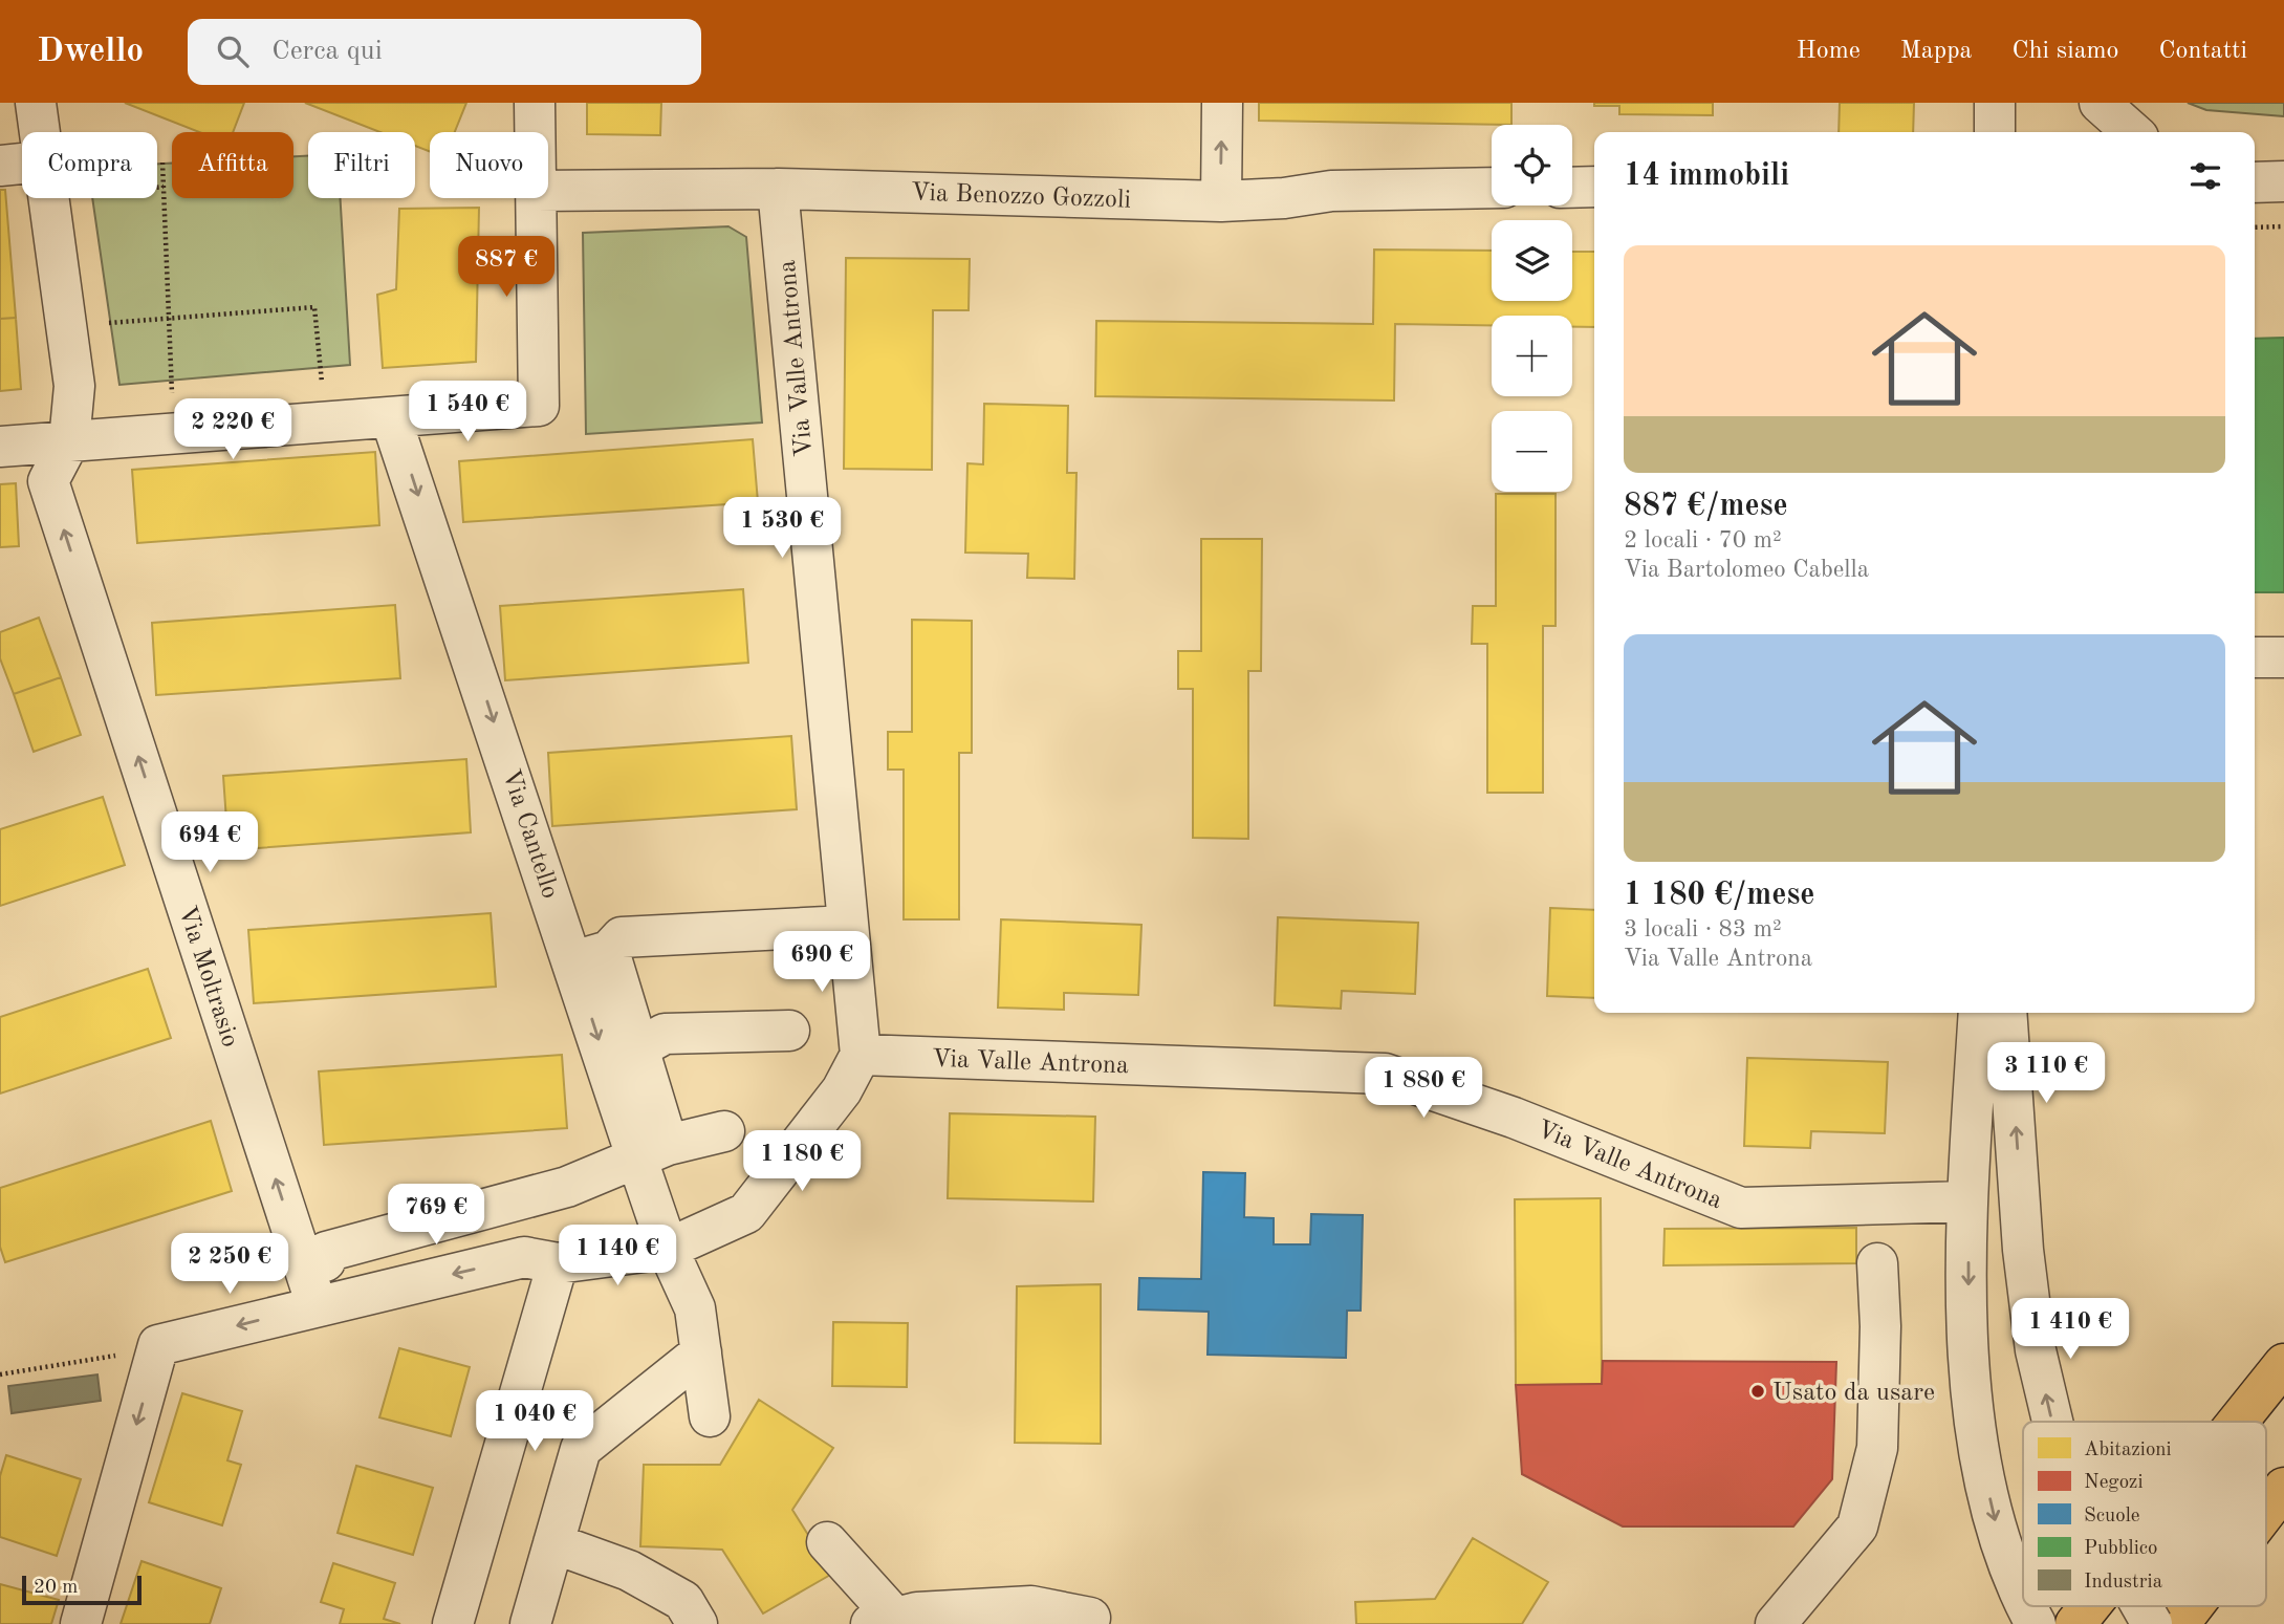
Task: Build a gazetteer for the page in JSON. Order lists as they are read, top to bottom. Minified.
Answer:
{"streets":{"street":["Via Benozzo Gozzoli","Via Valle Antrona","Via Cantello","Via Moltrasio"]},"crossings":[["Via Benozzo Gozzoli","Via Valle Antrona"]],"one_way":["Via Cantello","Via Moltrasio"],"places":["Usato da usare"],"legend":["Abitazioni","Negozi","Scuole","Pubblico","Industria"],"scale_bar":"20 m","page":{"header":"Dwello","search":"Cerca qui","nav":["Home","Mappa","Chi siamo","Contatti"],"map_buttons":["+","−"],"chip":["Compra","Affitta","Filtri","Nuovo"],"heading":"14 immobili","list":[{"name":"887 €/mese","note":"2 locali · 70 m² · Via Bartolomeo Cabella"},{"name":"1 180 €/mese","note":"3 locali · 83 m² · Via Valle Antrona"}],"price":["887 €","1 540 €","2 220 €","1 530 €","694 €","690 €","3 110 €","1 880 €","1 180 €","769 €","1 140 €","2 250 €","1 410 €","1 040 €"],"scale":"20 m"}}
